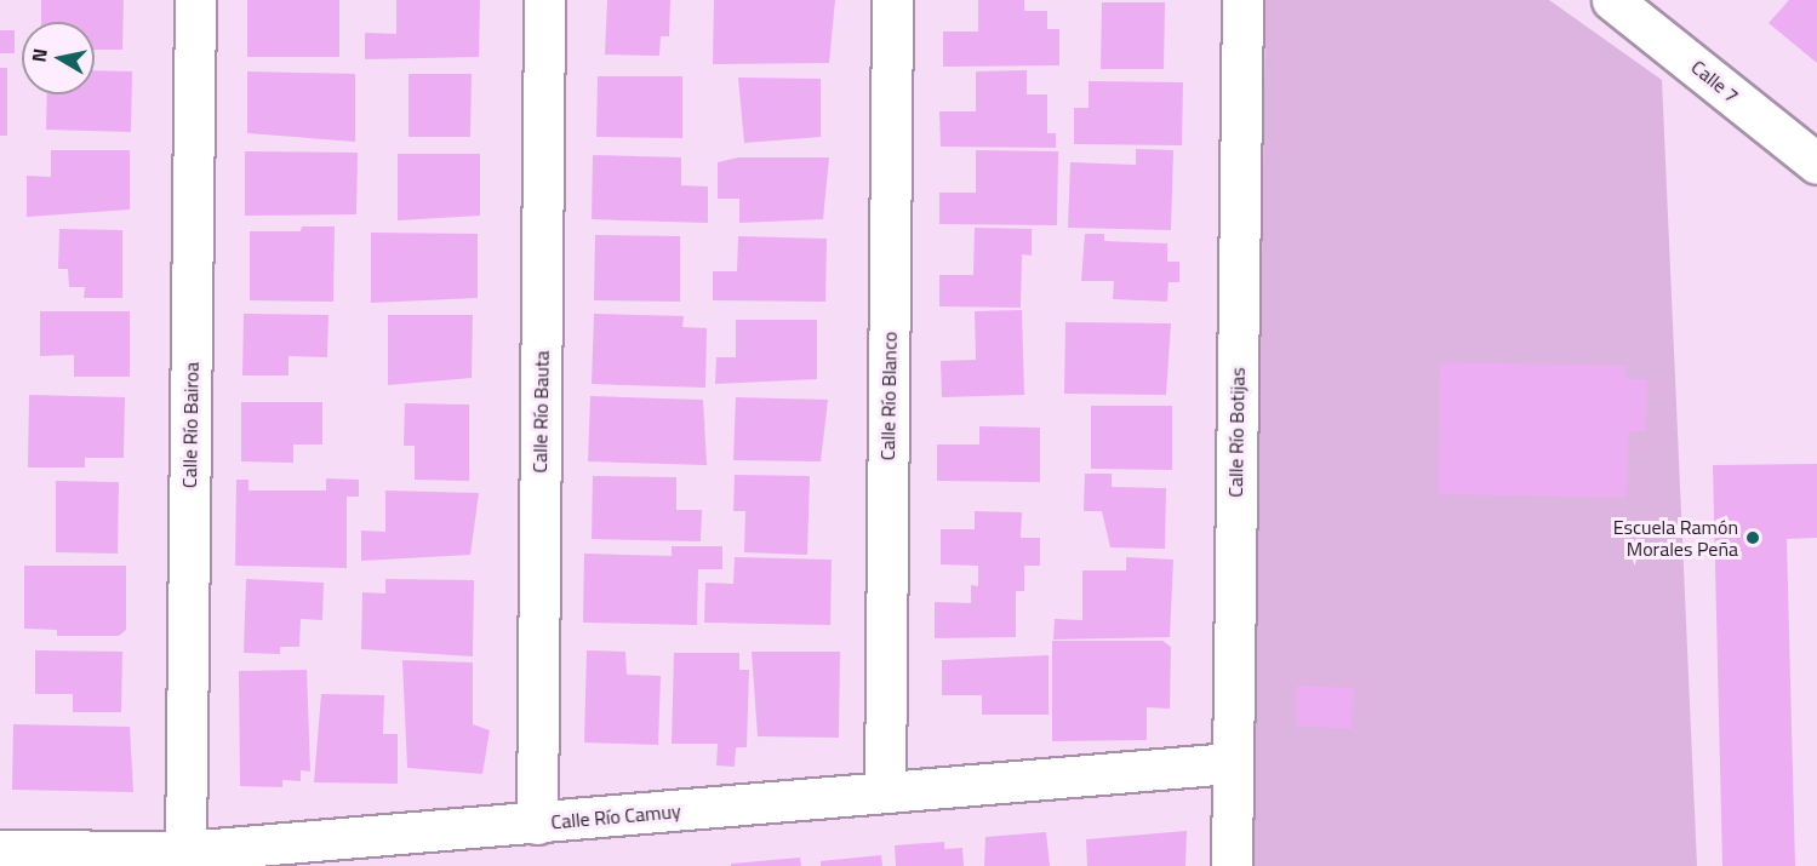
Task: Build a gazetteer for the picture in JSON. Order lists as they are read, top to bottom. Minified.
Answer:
{"streets":{"street":["Calle 7","Calle Río Blanco","Calle Río Bauta","Calle Río Bairoa","Calle Río Botijas","Calle Río Camuy"]},"crossings":[["Calle Río Blanco","Calle Río Camuy"],["Calle Río Bauta","Calle Río Camuy"],["Calle Río Bairoa","Calle Río Camuy"],["Calle Río Botijas","Calle Río Camuy"]],"places":["Escuela Ramón Morales Peña"],"north":"left"}
